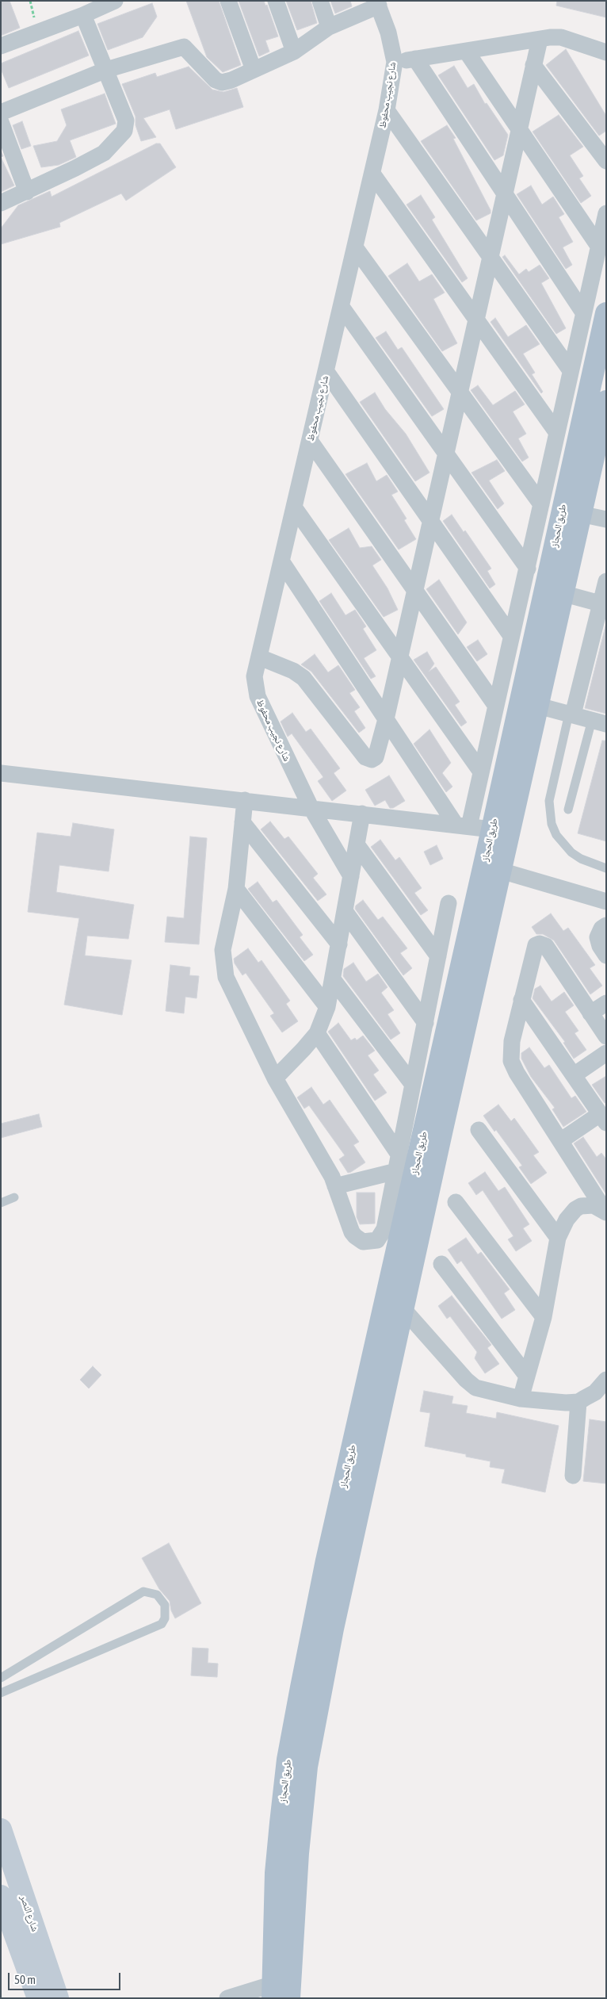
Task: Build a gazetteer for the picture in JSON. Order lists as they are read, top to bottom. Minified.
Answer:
{"streets":{"main road":["طريق الحجاز","شارع النصر"],"street":["شارع نجيب محفوظ"]},"scale_bar":"50 m"}
